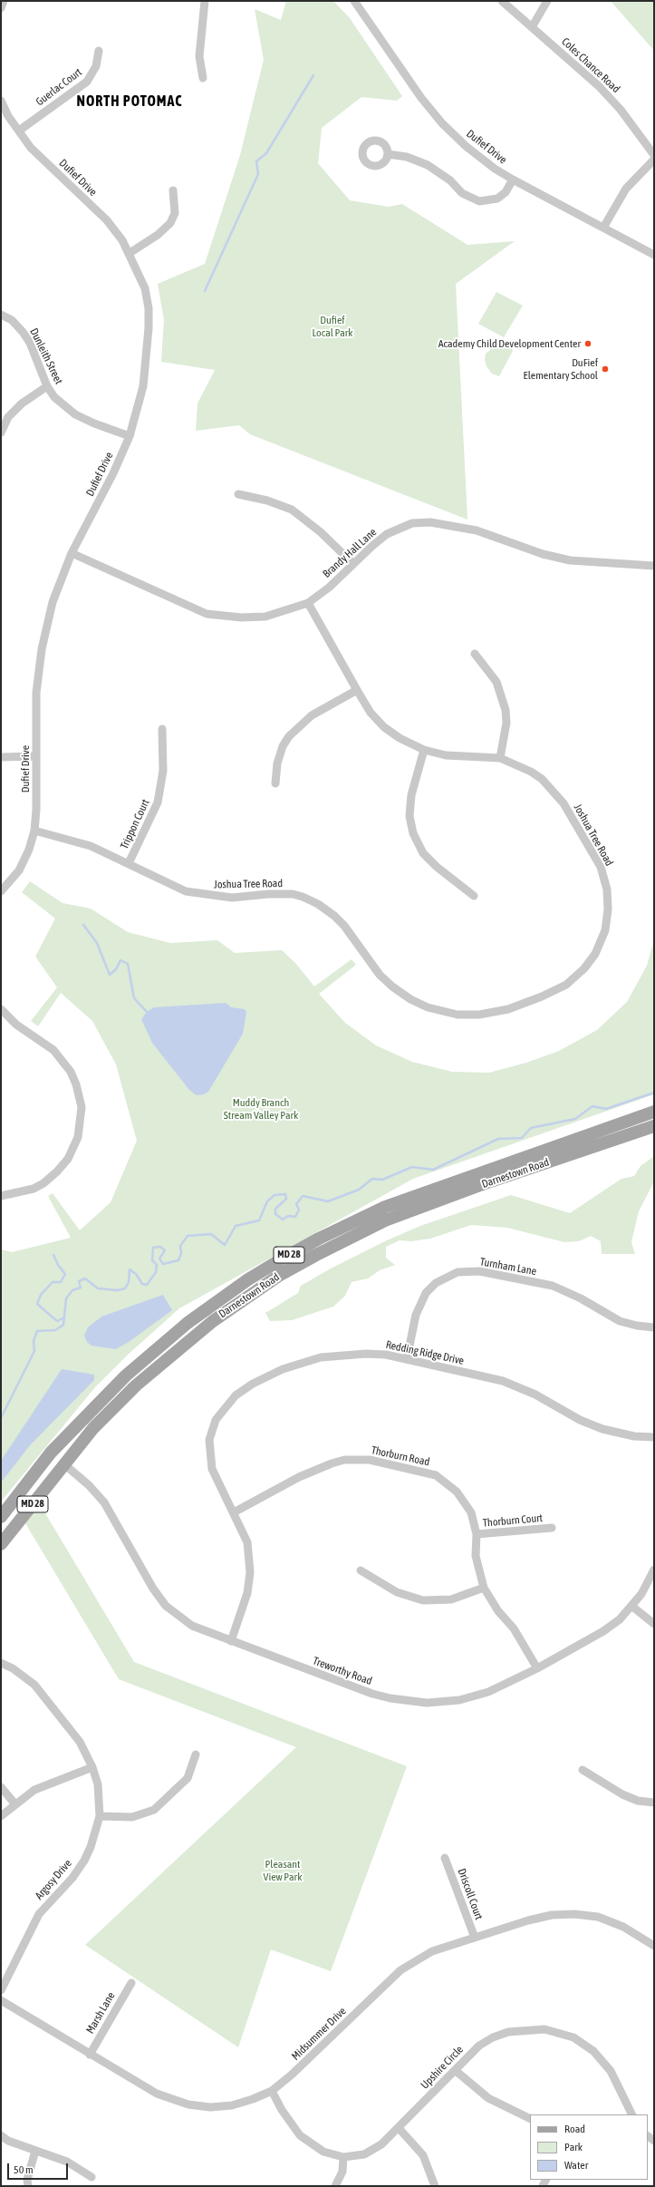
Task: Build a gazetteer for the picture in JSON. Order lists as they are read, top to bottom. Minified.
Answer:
{"streets":{"main road":["Darnestown Road","MD 28"],"street":["Coles Chance Road","Guerlac Court","Dufief Drive","Dunleith Street","Brandy Hall Lane","Trippon Court","Joshua Tree Road","Turnham Lane","Redding Ridge Drive","Thorburn Road","Thorburn Court","Treworthy Road","Argosy Drive","Driscoll Court","Marsh Lane","Midsummer Drive","Upshire Circle"]},"crossings":[["Guerlac Court","Dufief Drive"],["Dufief Drive","Dunleith Street"],["Dufief Drive","Brandy Hall Lane"],["Dufief Drive","Joshua Tree Road"],["Brandy Hall Lane","Joshua Tree Road"],["Trippon Court","Joshua Tree Road"],["Darnestown Road","Treworthy Road"],["Turnham Lane","Redding Ridge Drive"],["Redding Ridge Drive","Thorburn Road"],["Redding Ridge Drive","Treworthy Road"],["Thorburn Road","Thorburn Court"],["Thorburn Road","Treworthy Road"],["Driscoll Court","Midsummer Drive"],["Marsh Lane","Midsummer Drive"],["Midsummer Drive","Upshire Circle"]],"districts":["NORTH POTOMAC"],"parks":["Dufief Local Park","Muddy Branch Stream Valley Park","Pleasant View Park"],"places":["Academy Child Development Center","DuFief Elementary School"],"legend":["Road","Park","Water"],"scale_bar":"50 m"}
